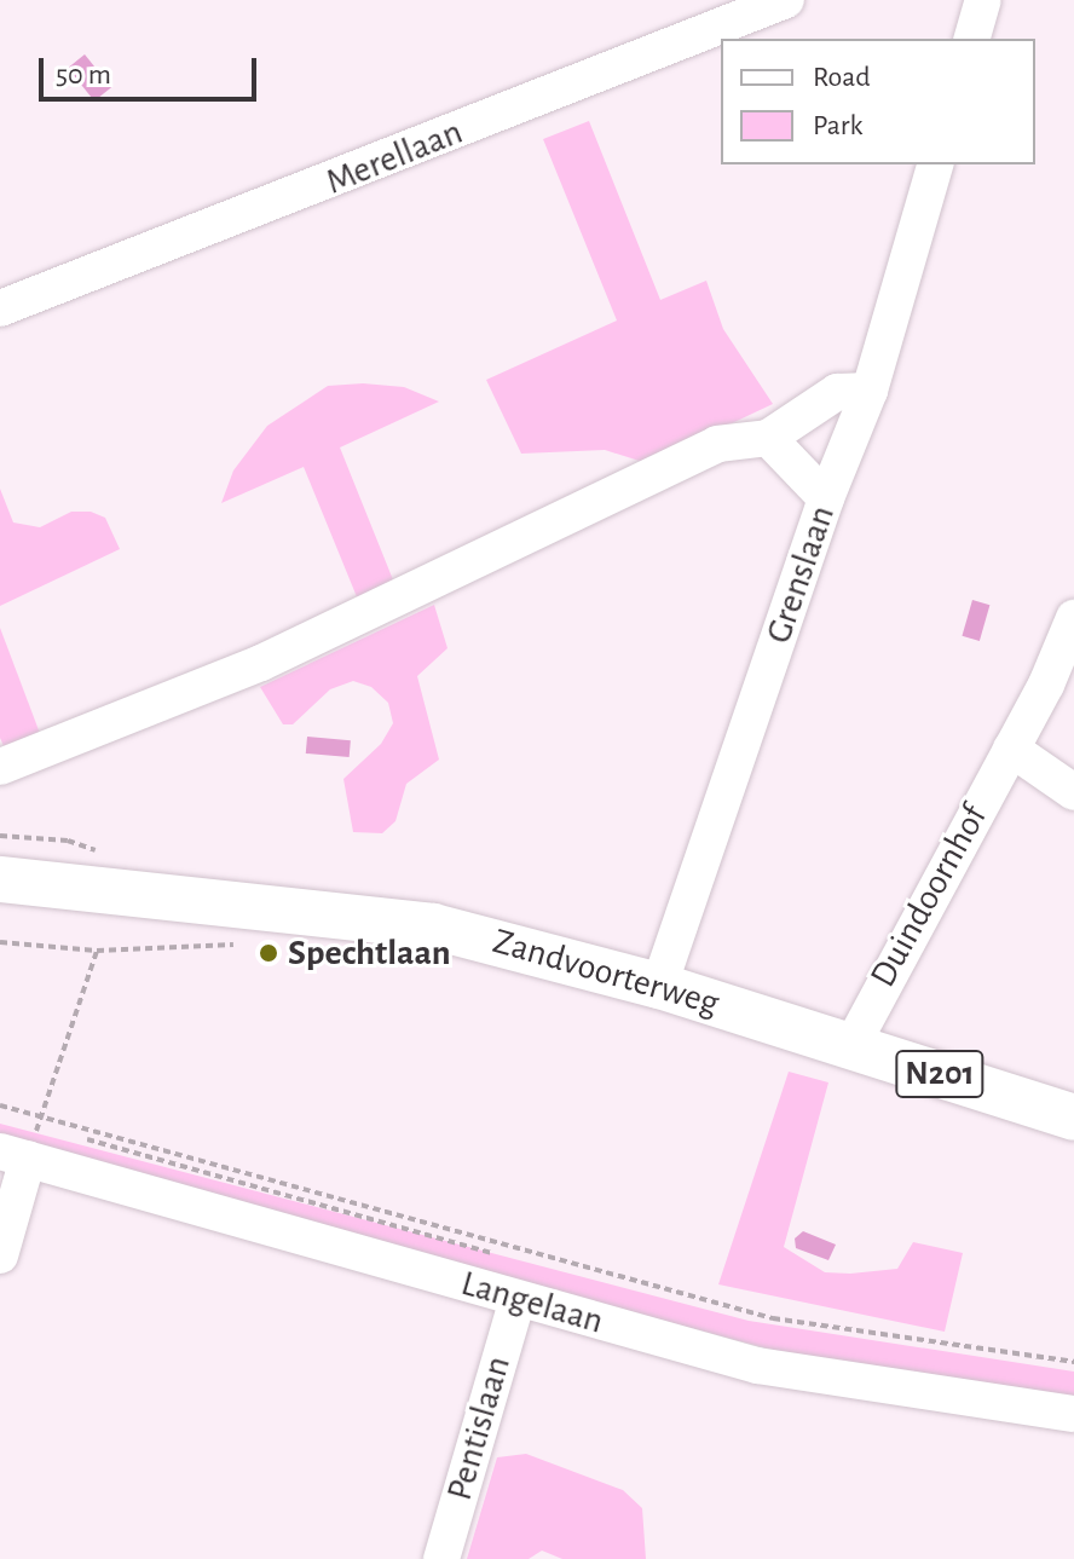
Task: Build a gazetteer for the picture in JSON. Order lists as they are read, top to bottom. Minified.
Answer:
{"streets":{"main road":["Zandvoorterweg","N201"],"street":["Merellaan","Grenslaan","Duindoornhof","Langelaan","Pentislaan"]},"crossings":[["Grenslaan","Zandvoorterweg"],["Duindoornhof","Zandvoorterweg"],["Duindoornhof","N201"],["Zandvoorterweg","N201"],["Langelaan","Pentislaan"]],"places":["Spechtlaan"],"legend":["Road","Park"],"scale_bar":"50 m"}
